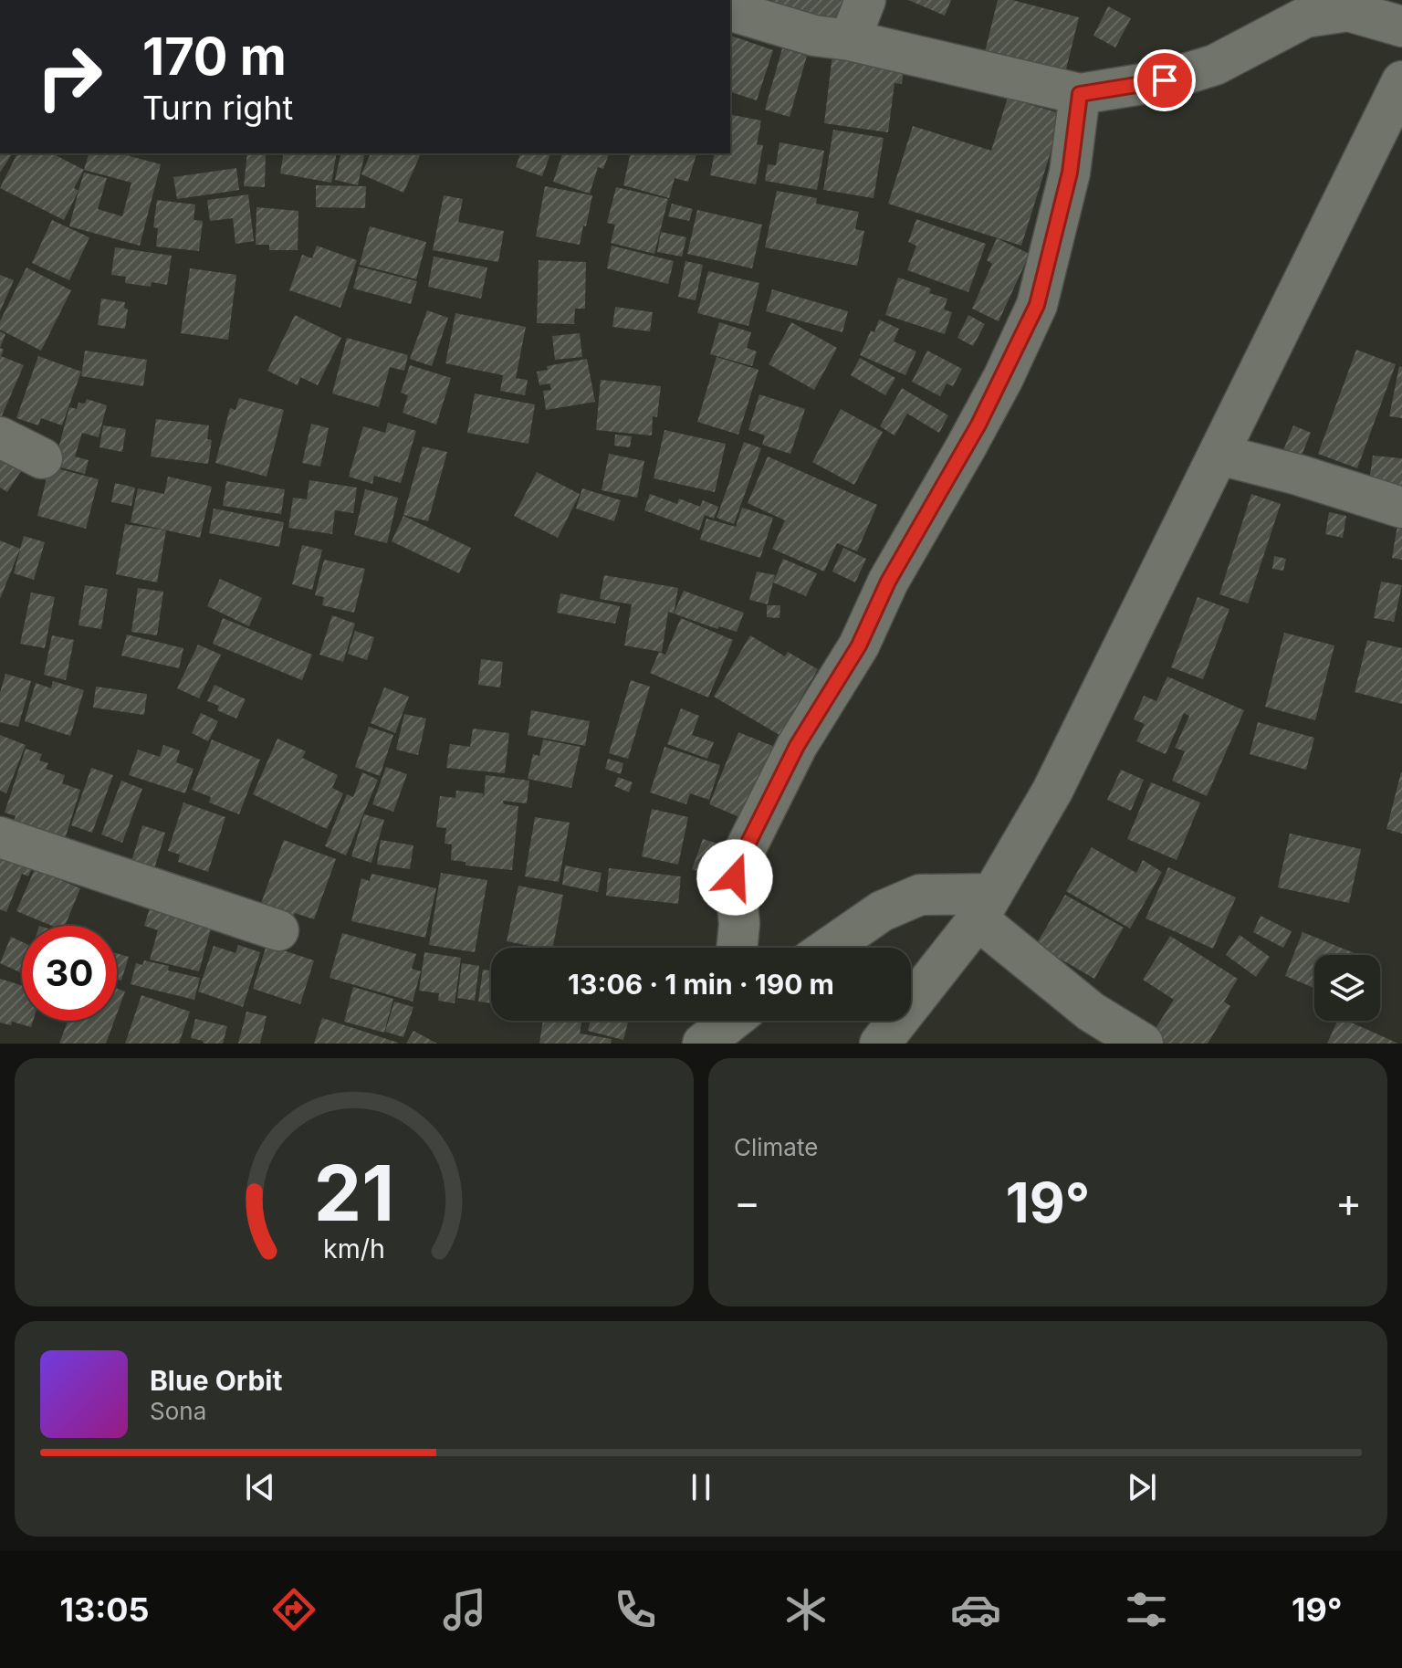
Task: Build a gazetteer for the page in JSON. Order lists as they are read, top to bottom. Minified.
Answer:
{"page":{"turn":["170 m","Turn right"],"limit":"30","trip":"13:06 · 1 min · 190 m","tile":"Climate","heat":["−","19°","+"],"song":["Blue Orbit","Sona"],"tabs":["13:05","19°"],"gauge":["21","km/h"]}}
